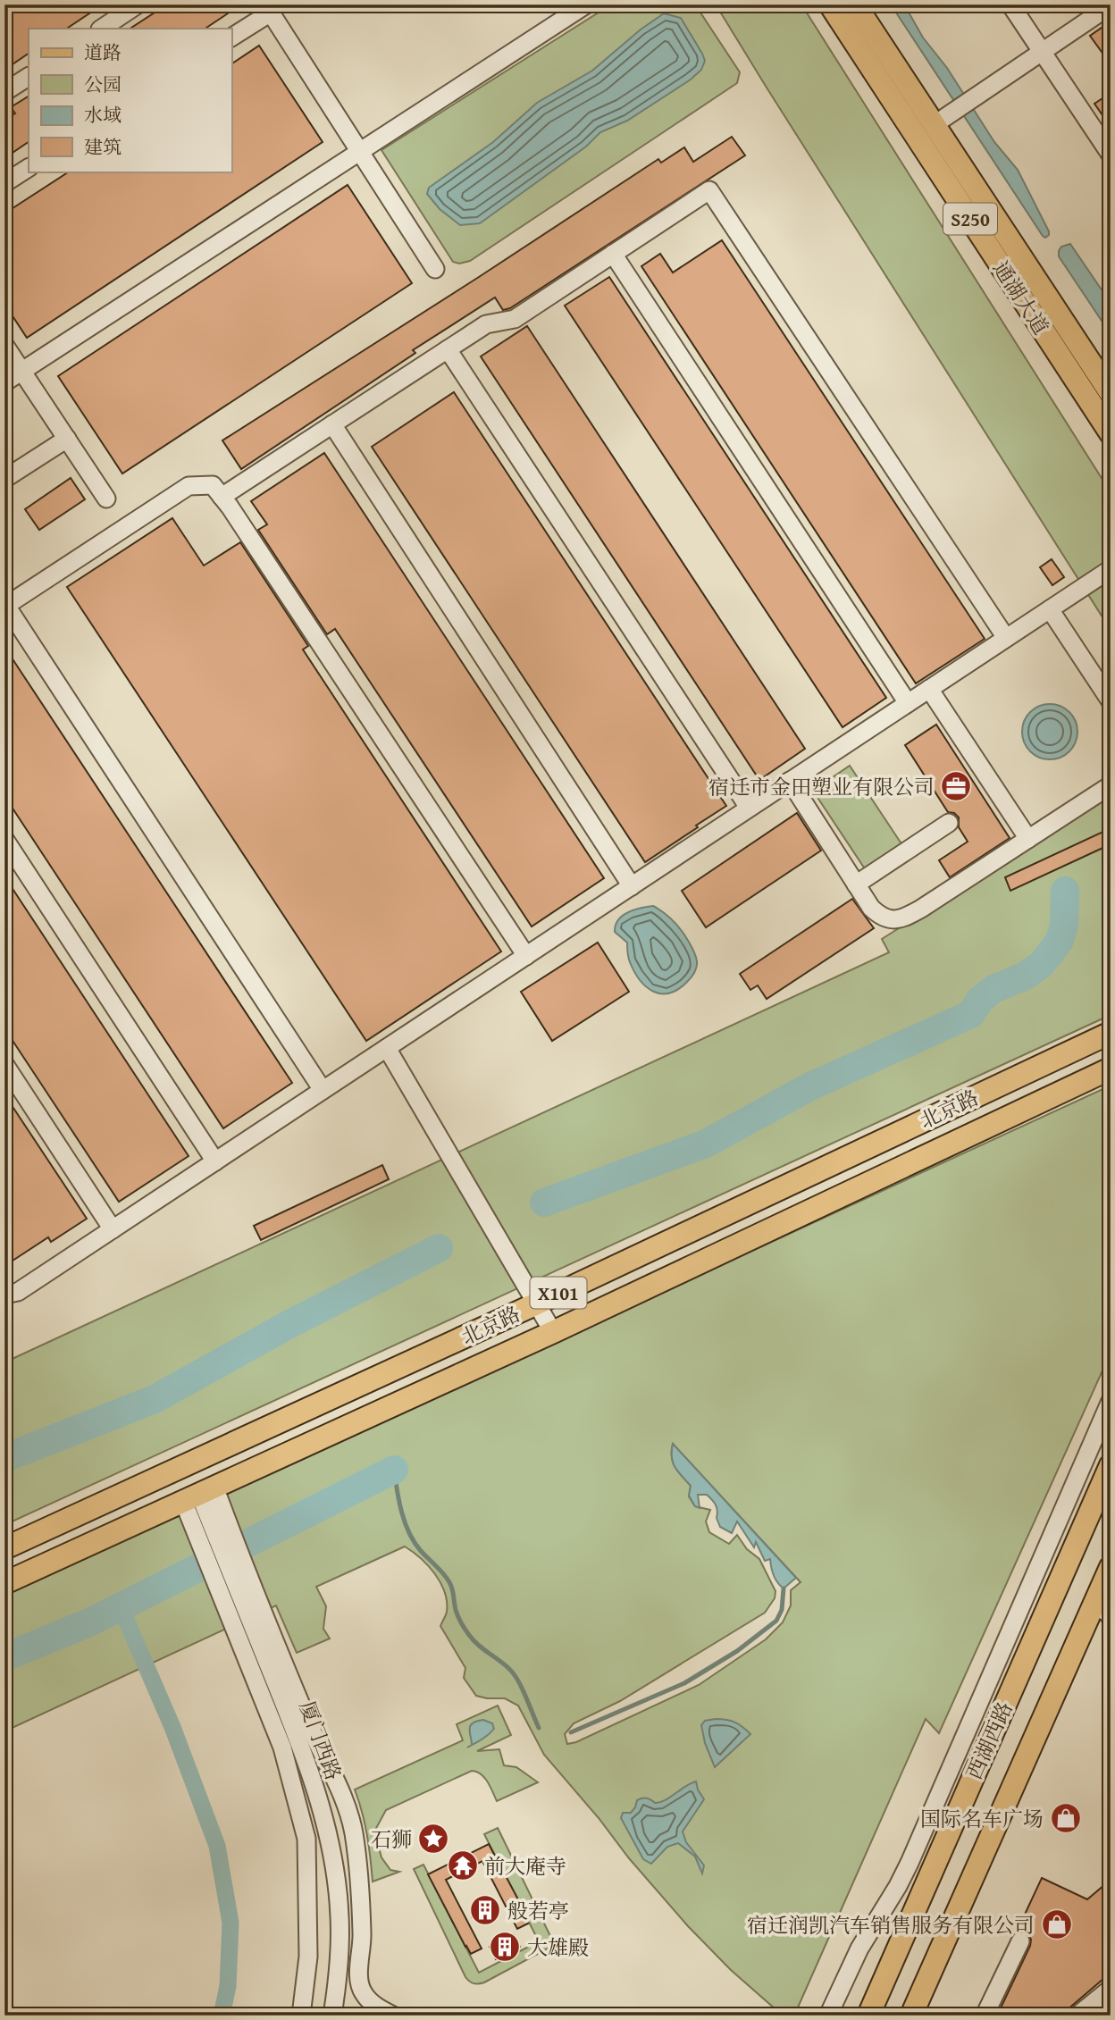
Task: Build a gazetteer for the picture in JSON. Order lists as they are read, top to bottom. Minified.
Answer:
{"streets":{"main road":["S250","通湖大道","北京路","X101","西湖西路"],"street":["厦门西路"]},"crossings":[["北京路","厦门西路"]],"places":{"office":["宿迁市金田塑业有限公司"],"shop":["国际名车广场","宿迁润凯汽车销售服务有限公司"],"place":["石狮"],"temple":["前大庵寺"],"building":["般若亭","大雄殿"]},"legend":["道路","公园","水域","建筑"]}
